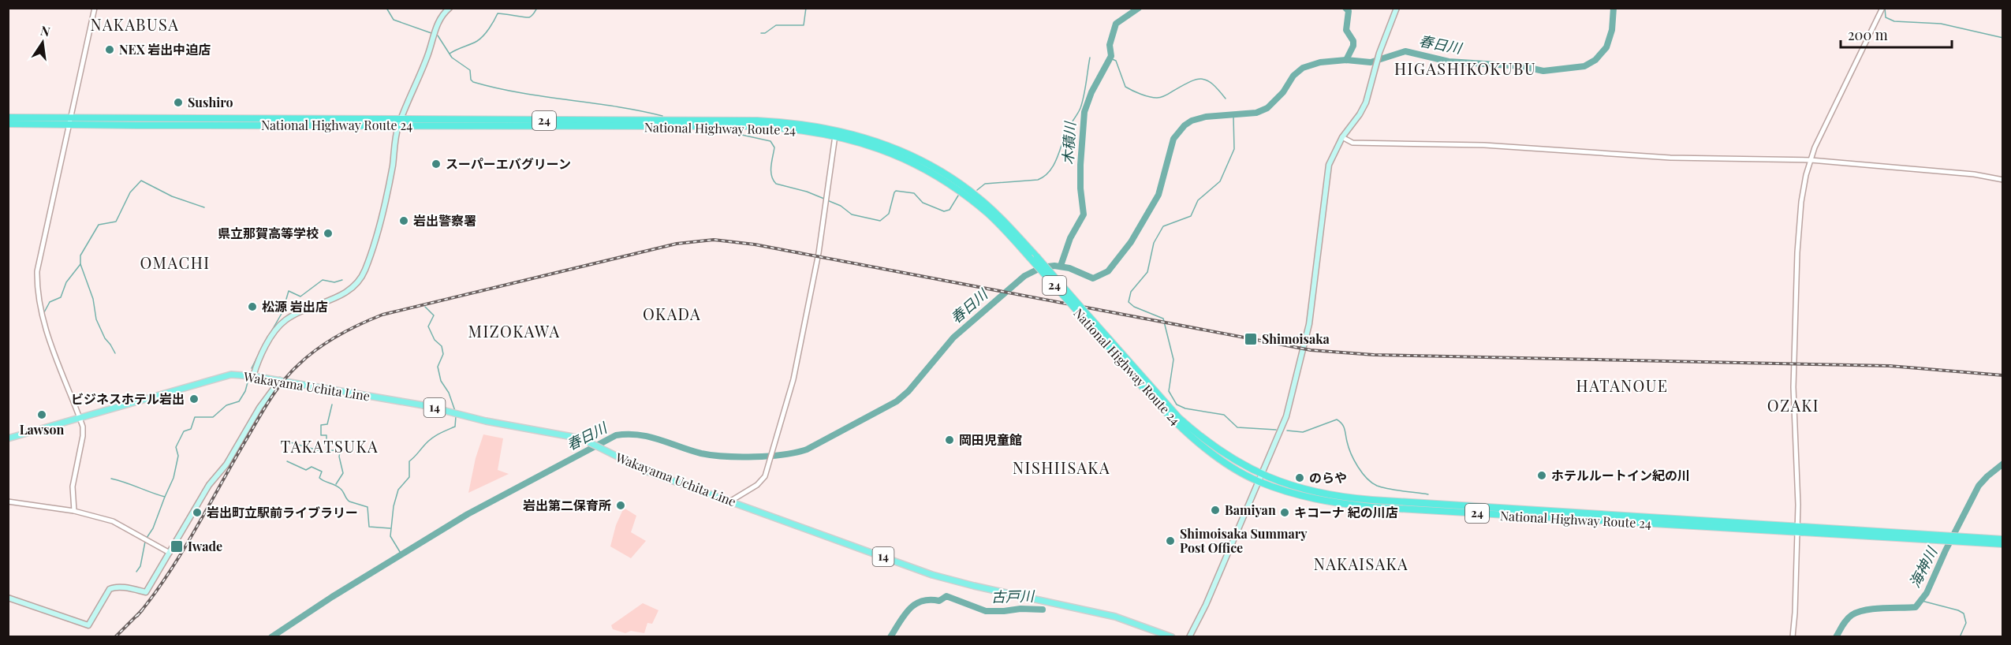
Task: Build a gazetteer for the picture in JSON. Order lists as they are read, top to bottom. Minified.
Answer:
{"streets":{"highway":["24","National Highway Route 24"],"main road":["Wakayama Uchita Line","14"]},"districts":["NAKABUSA","HIGASHIKOKUBU","OMACHI","OKADA","MIZOKAWA","HATANOUE","OZAKI","TAKATSUKA","NISHIISAKA","NAKAISAKA"],"water":["春日川","木積川","海神川","古戸川"],"places":{"other":["NEX 岩出中迫店","Sushiro","スーパーエバグリーン","岩出警察署","県立那賀高等学校","松源 岩出店","ビジネスホテル岩出","Lawson","岡田児童館","ホテルルートイン紀の川","のらや","岩出第二保育所","Bamiyan","岩出町立駅前ライブラリー","キコーナ 紀の川店","Shimoisaka Summary Post Office"],"transit":["Shimoisaka","Iwade"]},"scale_bar":"200 m","north":"top"}
